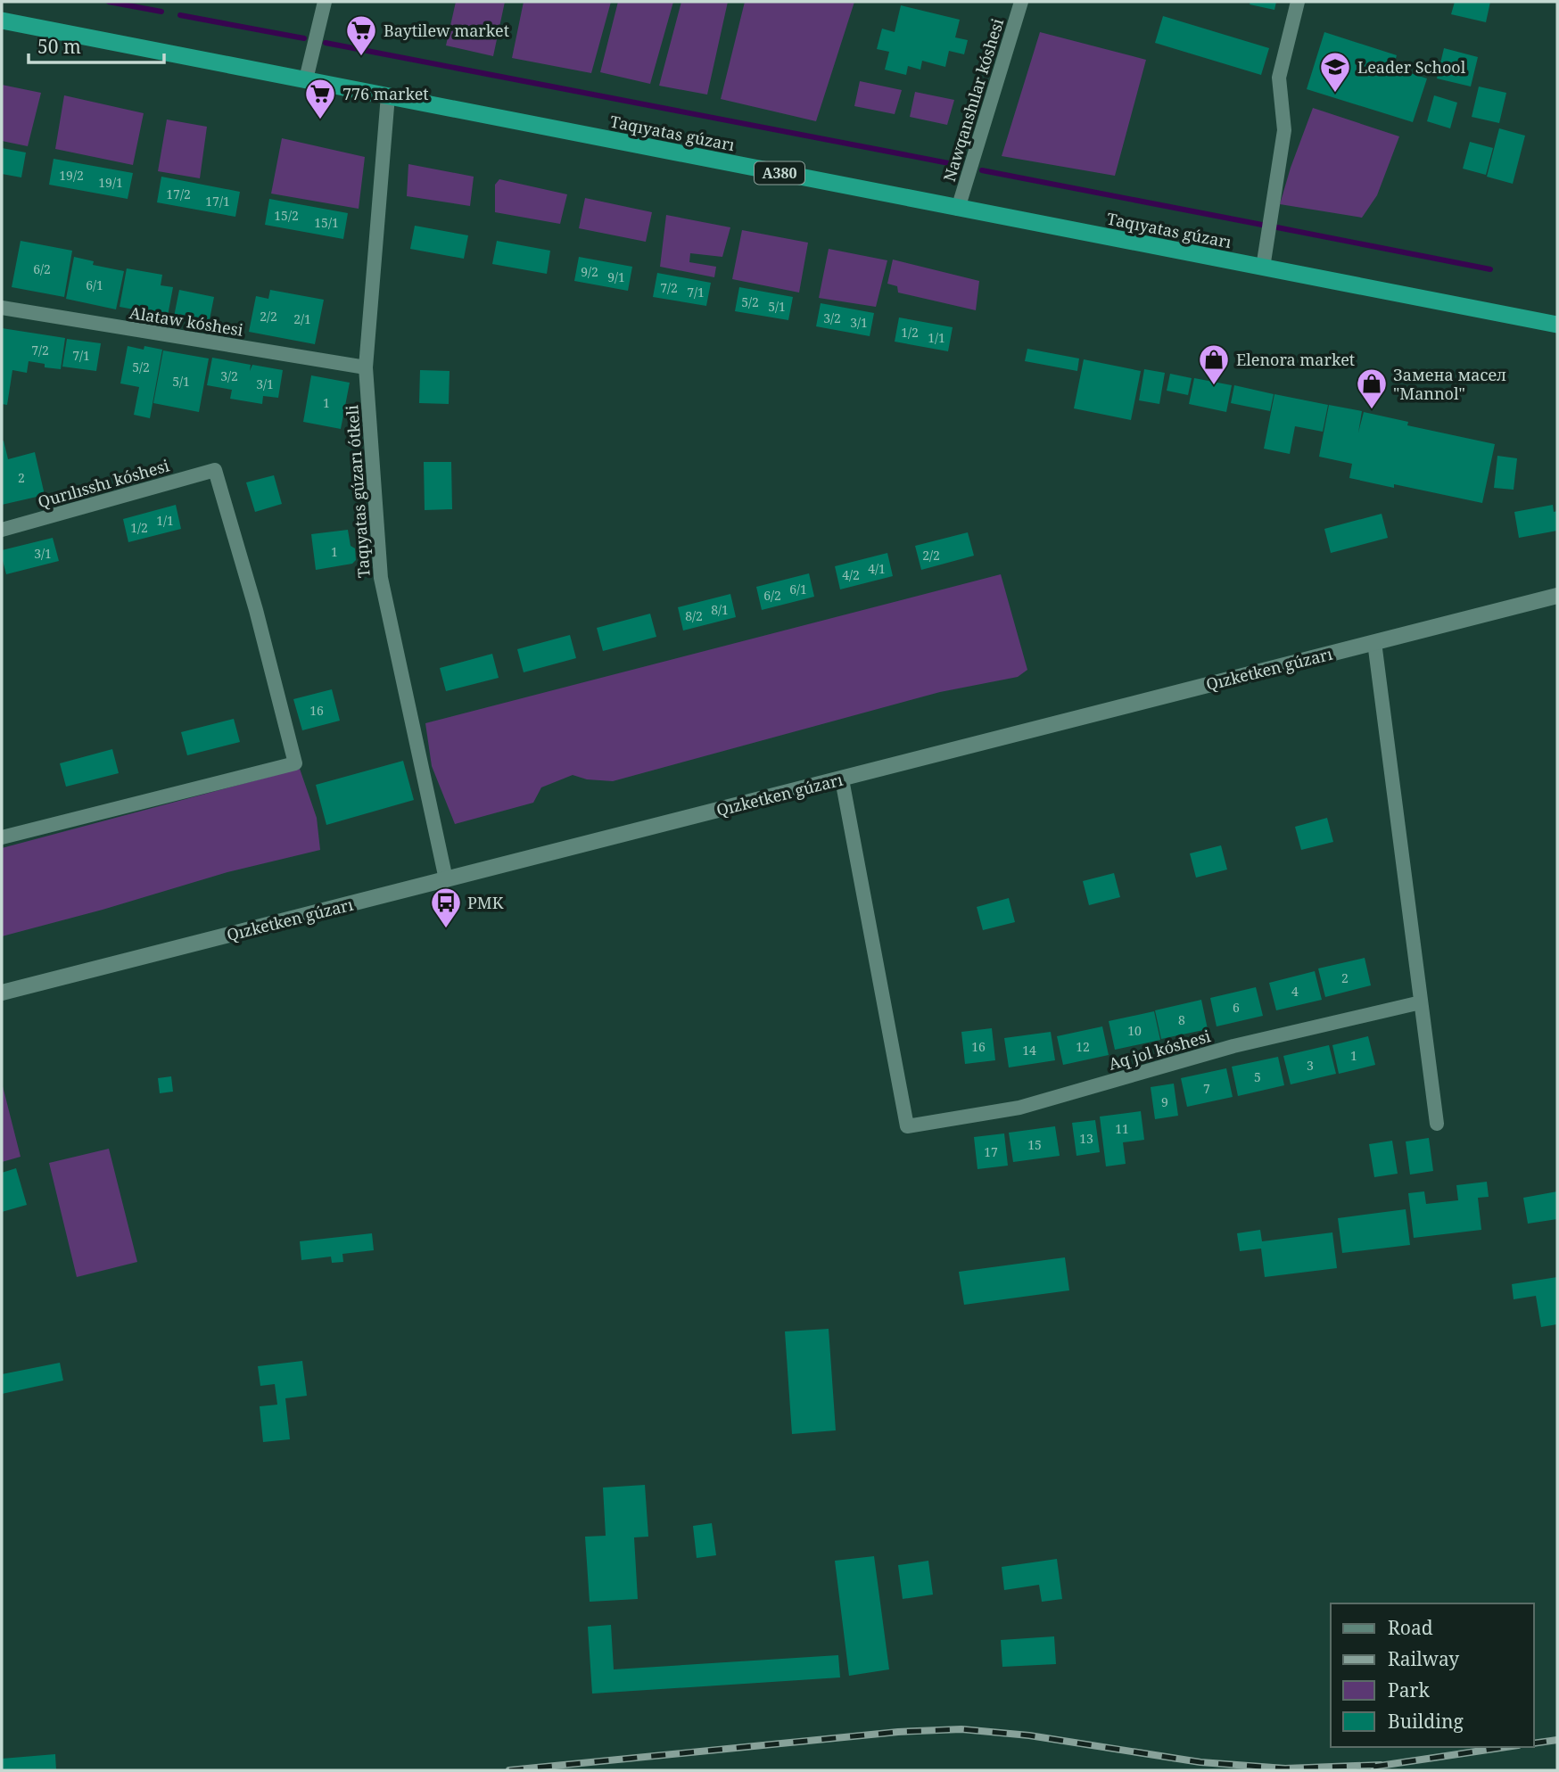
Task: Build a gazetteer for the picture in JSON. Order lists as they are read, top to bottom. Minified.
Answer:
{"streets":{"highway":["Taqıyatas gúzarı","A380"],"street":["Nawqanshılar kóshesi","Alataw kóshesi","Qurılısshı kóshesi","Taqıyatas gúzarı ótkeli","Qızketken gúzarı","Aq jol kóshesi"]},"crossings":[["Nawqanshılar kóshesi","Taqıyatas gúzarı"],["Taqıyatas gúzarı","Taqıyatas gúzarı ótkeli"],["Alataw kóshesi","Taqıyatas gúzarı ótkeli"],["Taqıyatas gúzarı ótkeli","Qızketken gúzarı"],["Qızketken gúzarı","Aq jol kóshesi"]],"places":{"supermarket":["Baytilew market","776 market"],"school or university":["Leader School"],"shop":["Elenora market","Замена масел \"Mannol\""],"bus stop":["PMK"]},"house_numbers":["19/2","19/1","17/2","17/1","15/2","15/1","6/2","9/2","9/1","6/1","7/2","7/1","5/2","5/1","2/2","3/2","2/1","3/1","1/2","1/1","7/2","7/1","5/2","3/2","5/1","3/1","1","2","1/1","1/2","1","3/1","2/2","4/1","4/2","6/1","6/2","8/1","8/2","16","2","4","6","8","10","16","12","14","1","3","5","7","9","11","13","15","17"],"legend":["Road","Railway","Park","Building"],"scale_bar":"50 m"}
